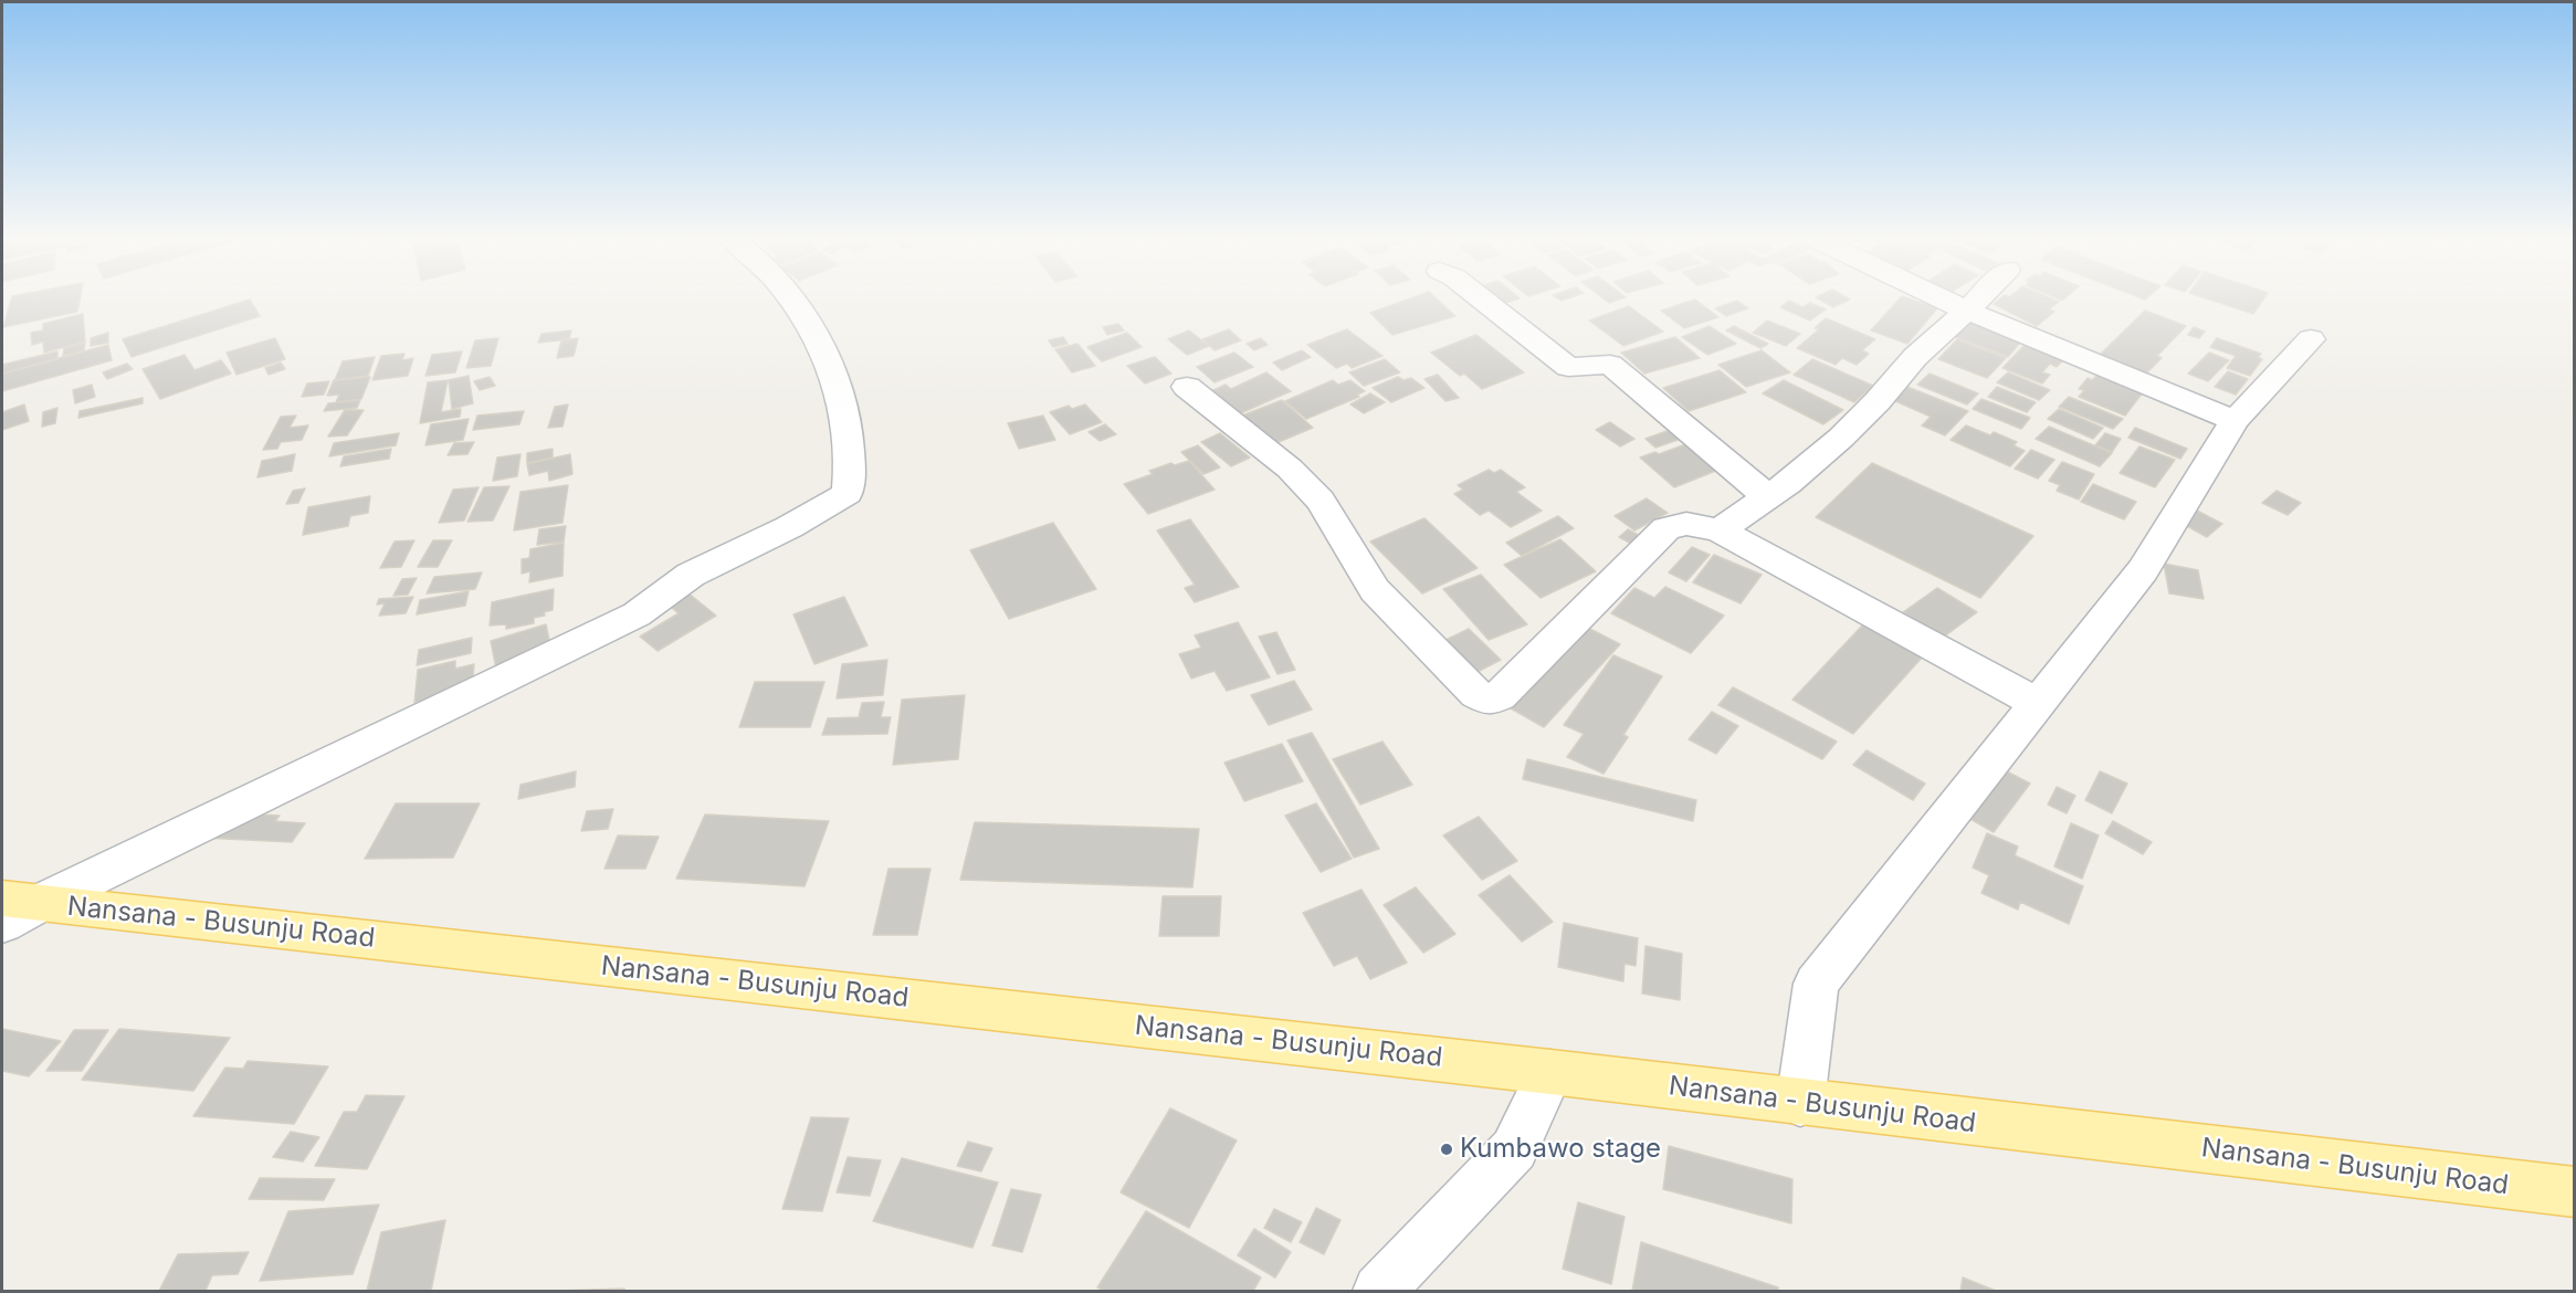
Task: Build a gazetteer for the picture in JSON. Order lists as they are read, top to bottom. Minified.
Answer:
{"streets":{"main road":["Nansana - Busunju Road"]},"places":["Kumbawo stage"]}
